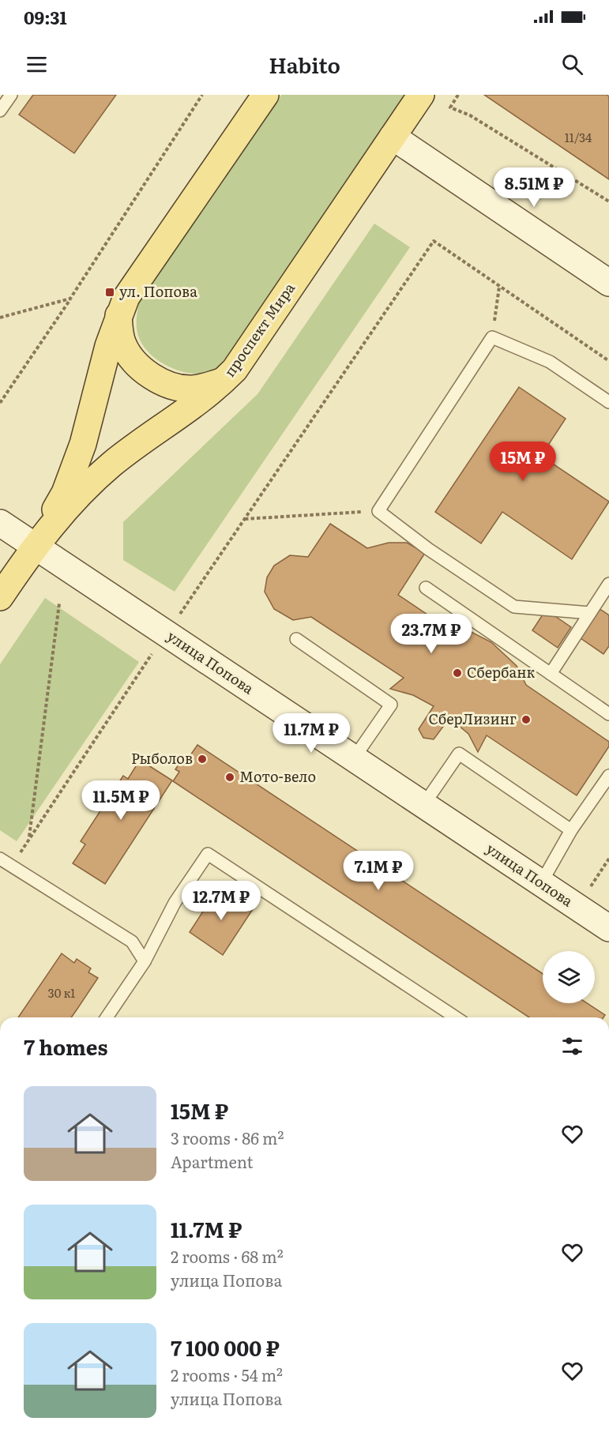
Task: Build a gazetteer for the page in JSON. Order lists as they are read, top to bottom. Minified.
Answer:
{"streets":{"main road":["проспект Мира"],"street":["улица Попова"]},"crossings":[["проспект Мира","улица Попова"]],"places":{"transit":["ул. Попова"],"other":["Сбербанк","СберЛизинг","Рыболов","Мото-вело"]},"house_numbers":["11/34","30 к1"],"page":{"status":"09:31","header":"Habito","price":["8.51M ₽","15M ₽","23.7M ₽","11.7M ₽","11.5M ₽","7.1M ₽","12.7M ₽"],"heading":"7 homes","list":[{"name":"15M ₽","note":"3 rooms · 86 m² · Apartment"},{"name":"11.7M ₽","note":"2 rooms · 68 m² · улица Попова"},{"name":"7 100 000 ₽","note":"2 rooms · 54 m² · улица Попова"}]}}
